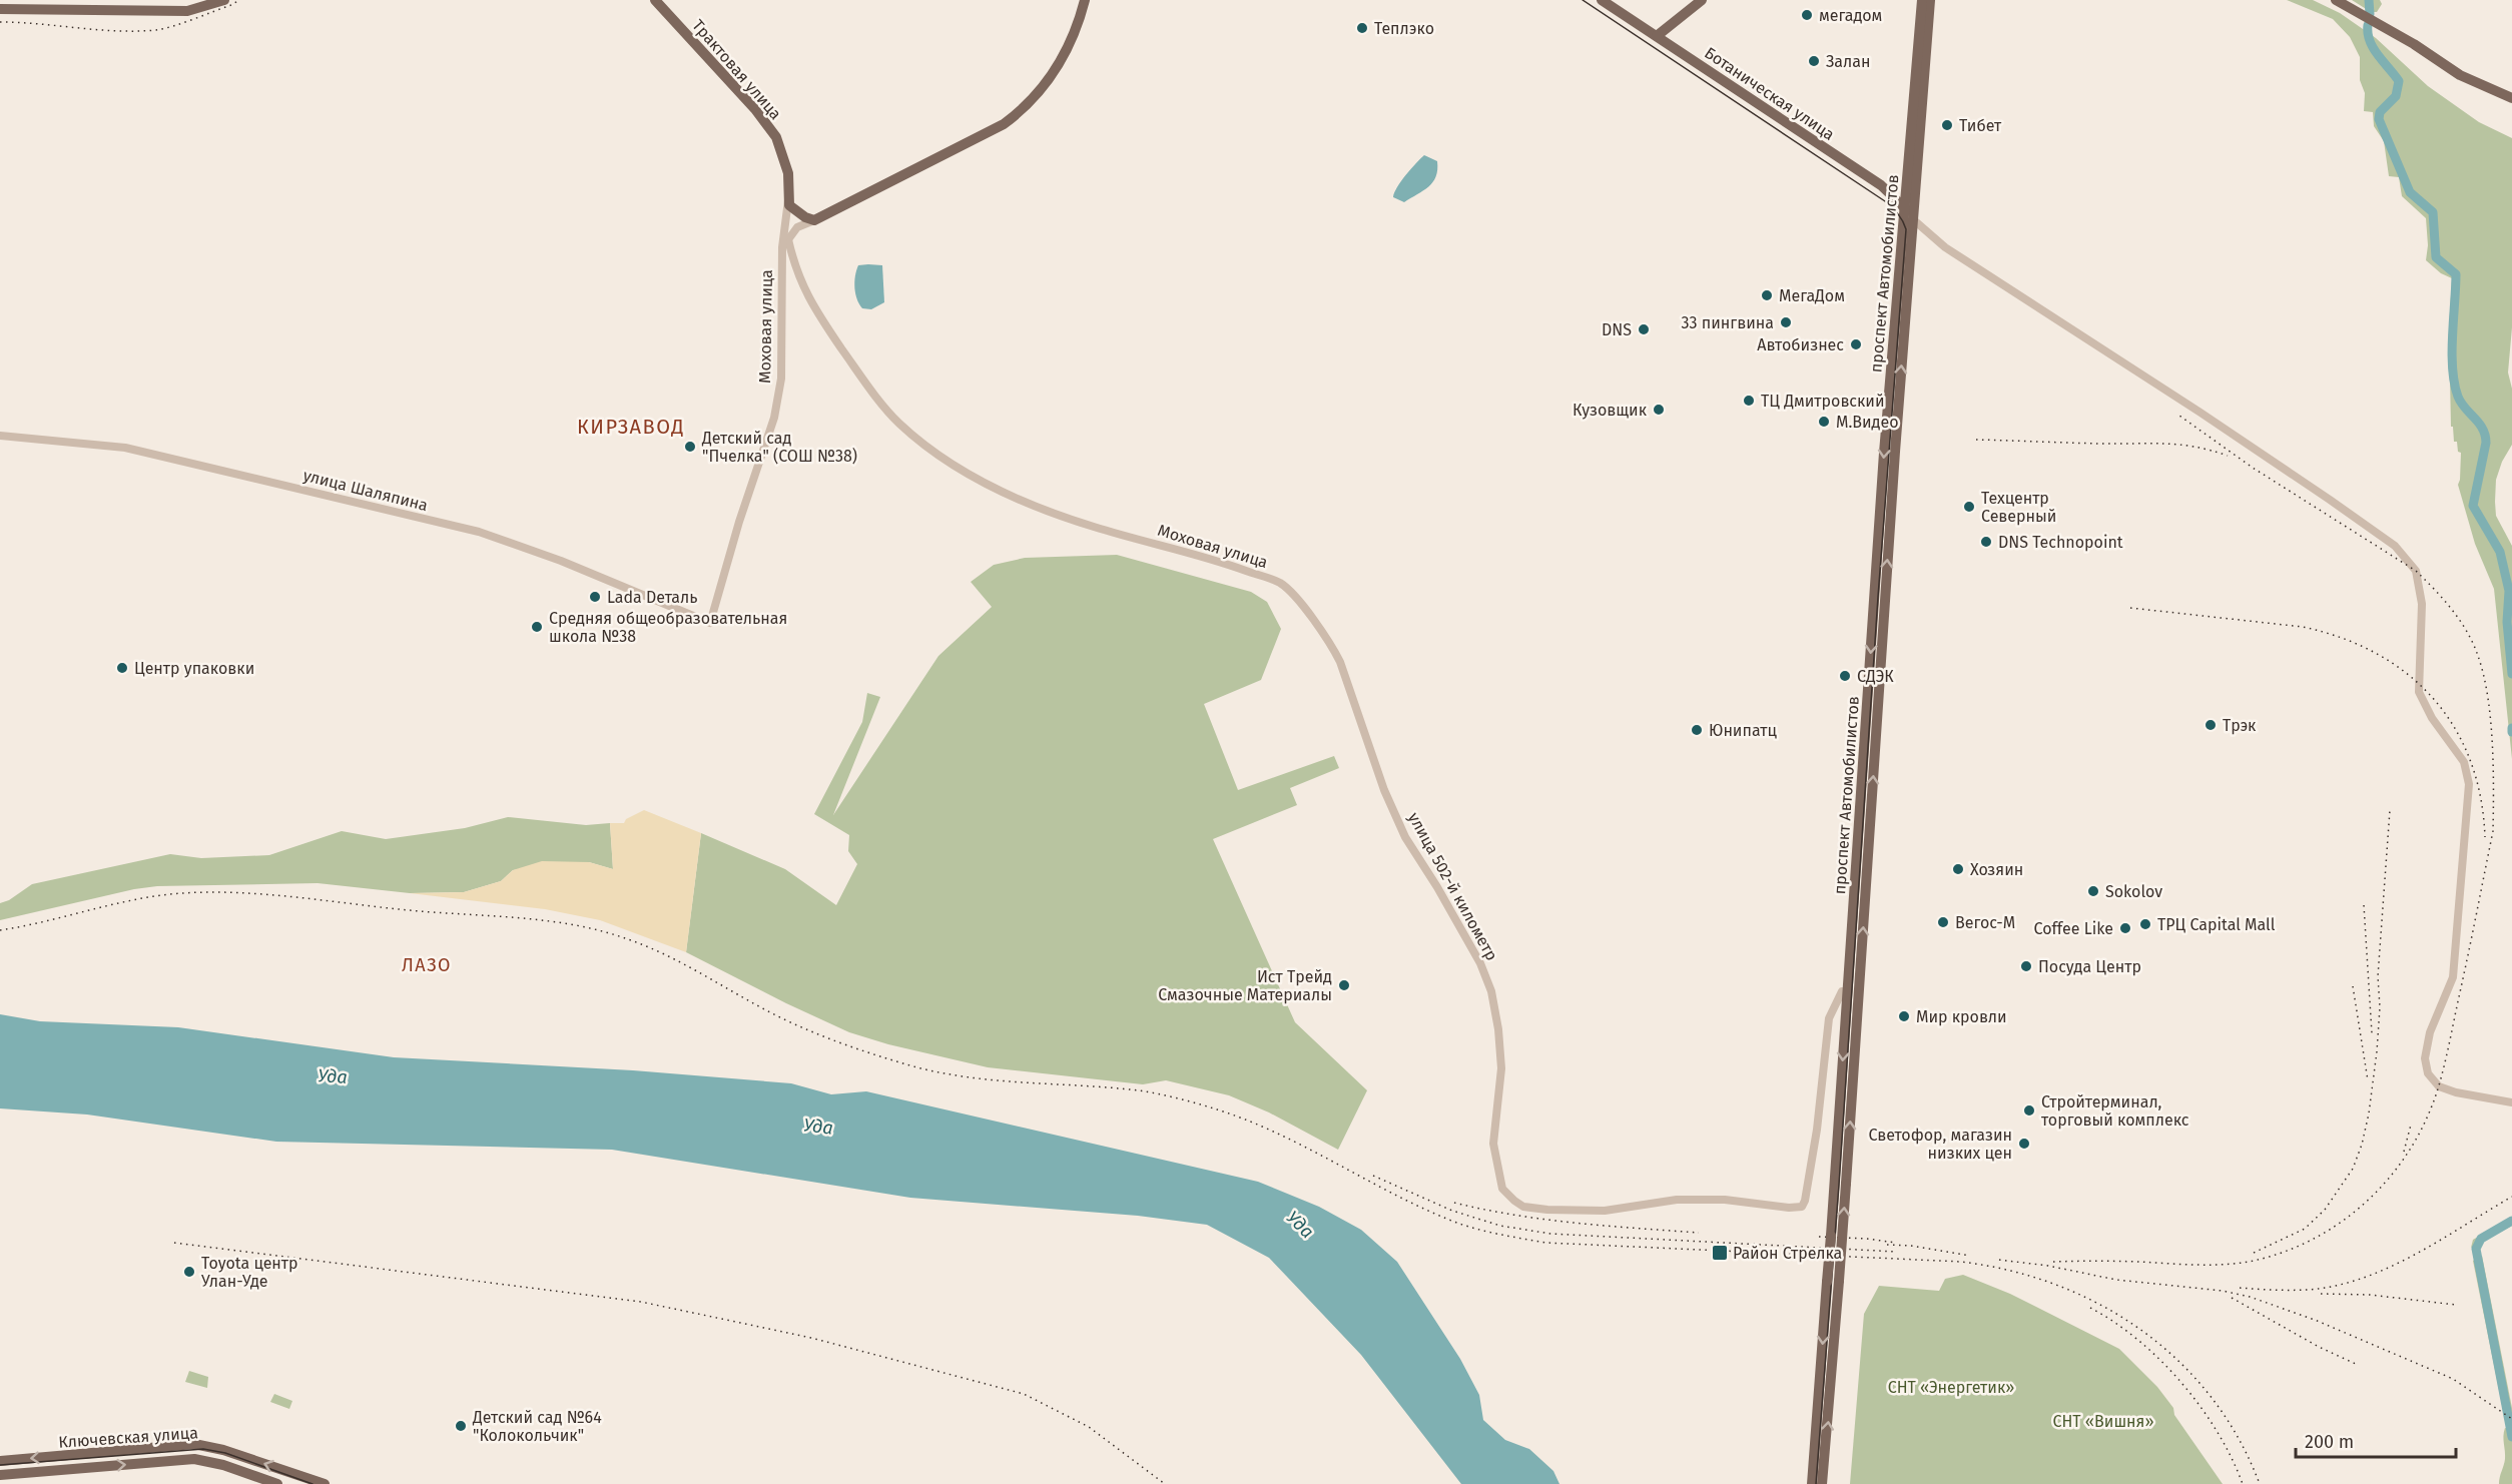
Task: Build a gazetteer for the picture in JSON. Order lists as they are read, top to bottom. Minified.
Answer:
{"streets":{"main road":["Трактовая улица","Ботаническая улица","проспект Автомобилистов","Ключевская улица"],"street":["Моховая улица","улица Шаляпина","улица 502-й километр"]},"crossings":[["Трактовая улица","Моховая улица"],["Ботаническая улица","проспект Автомобилистов"],["проспект Автомобилистов","улица 502-й километр"],["Моховая улица","улица Шаляпина"],["Моховая улица","улица 502-й километр"]],"districts":["КИРЗАВОД","ЛАЗО"],"water":["Уда"],"parks":["СНТ «Энергетик»","СНТ «Вишня»"],"places":{"other":["мегадом","Теплэко","Залан","Тибет","МегаДом","33 пингвина","DNS","Автобизнес","ТЦ Дмитровский","Кузовщик","М.Видео","Детский сад \"Пчелка\" (СОШ №38)","Техцентр Северный","DNS Technopoint","Lada Dеталь","Средняя общеобразовательная школа №38","Центр упаковки","СДЭК","Трэк","Юнипатц","Хозяин","Sokolov","Вегос-М","ТРЦ Capital Mall","Coffee Like","Посуда Центр","Ист Трейд Смазочные Материалы","Мир кровли","Стройтерминал, торговый комплекс","Светофор, магазин низких цен","Toyota центр Улан-Уде","Детский сад №64 \"Колокольчик\""],"transit":["Район Стрелка"]},"scale_bar":"200 m"}
